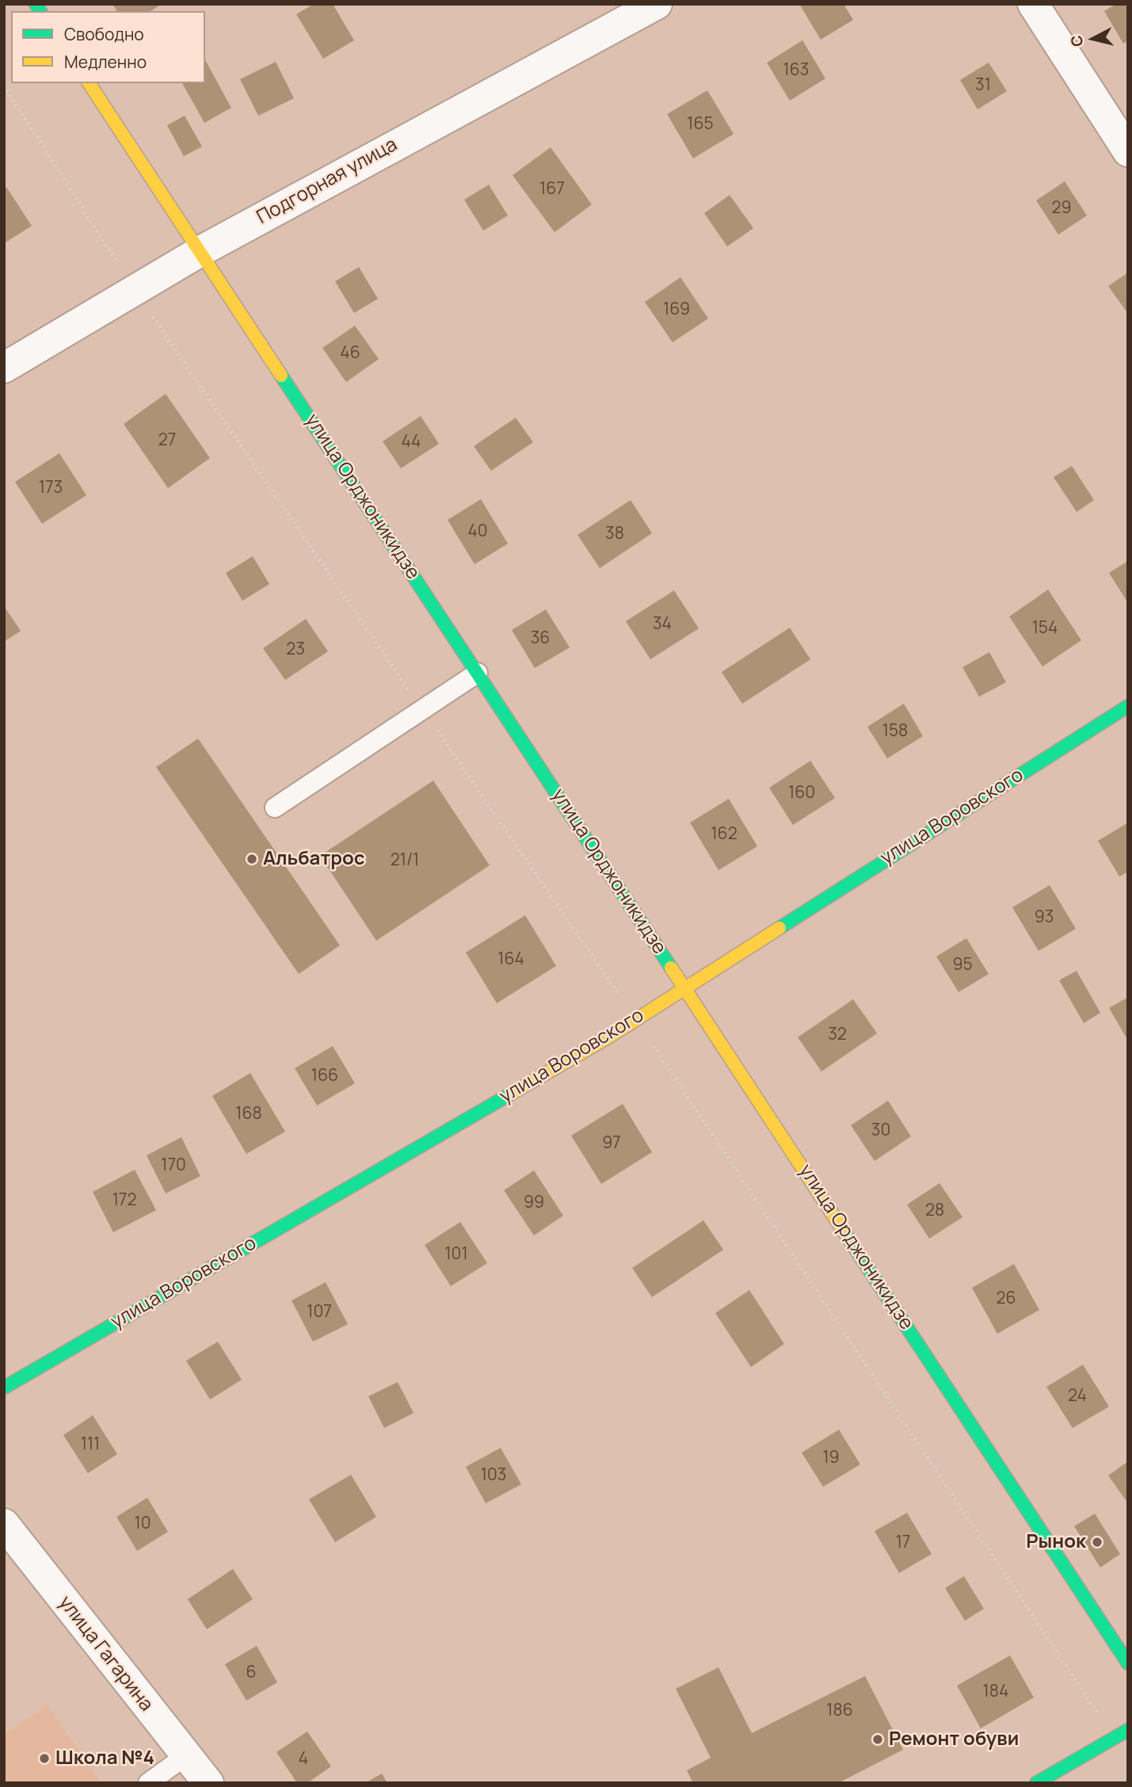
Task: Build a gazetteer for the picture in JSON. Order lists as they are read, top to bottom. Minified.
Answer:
{"streets":{"street":["Подгорная улица","улица Орджоникидзе","улица Воровского","улица Гагарина"]},"crossings":[["Подгорная улица","улица Орджоникидзе"],["улица Орджоникидзе","улица Воровского"]],"places":["Альбатрос","Рынок","Ремонт обуви","Школа №4"],"house_numbers":["163","31","165","167","29","169","46","27","44","173","40","38","34","154","36","23","158","160","162","21/1","93","164","95","32","166","168","30","97","170","172","99","28","101","26","107","24","111","19","103","10","17","6","184","186","4"],"legend":["Свободно","Медленно"],"north":"left"}
